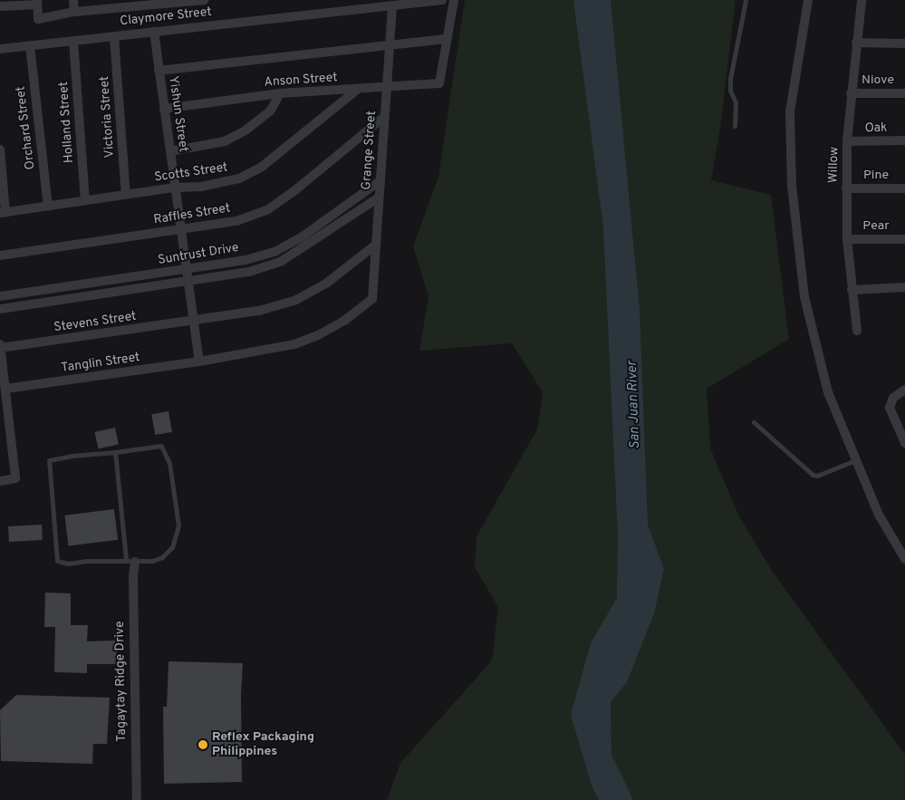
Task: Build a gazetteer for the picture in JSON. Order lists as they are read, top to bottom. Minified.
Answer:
{"streets":{"street":["Claymore Street","Anson Street","Niove","Yishun Street","Victoria Street","Holland Street","Orchard Street","Oak","Grange Street","Willow","Scotts Street","Pine","Raffles Street","Pear","Suntrust Drive","Stevens Street","Tanglin Street","Tagaytay Ridge Drive"]},"crossings":[["Claymore Street","Yishun Street"],["Claymore Street","Victoria Street"],["Claymore Street","Holland Street"],["Claymore Street","Orchard Street"],["Claymore Street","Grange Street"],["Anson Street","Yishun Street"],["Anson Street","Grange Street"],["Anson Street","Scotts Street"],["Niove","Willow"],["Yishun Street","Scotts Street"],["Yishun Street","Raffles Street"],["Yishun Street","Suntrust Drive"],["Yishun Street","Stevens Street"],["Yishun Street","Tanglin Street"],["Victoria Street","Scotts Street"],["Holland Street","Scotts Street"],["Orchard Street","Scotts Street"],["Oak","Willow"],["Grange Street","Raffles Street"],["Grange Street","Suntrust Drive"],["Grange Street","Stevens Street"],["Grange Street","Tanglin Street"],["Willow","Pine"],["Willow","Pear"]],"water":["San Juan River"],"places":["Reflex Packaging Philippines"]}
